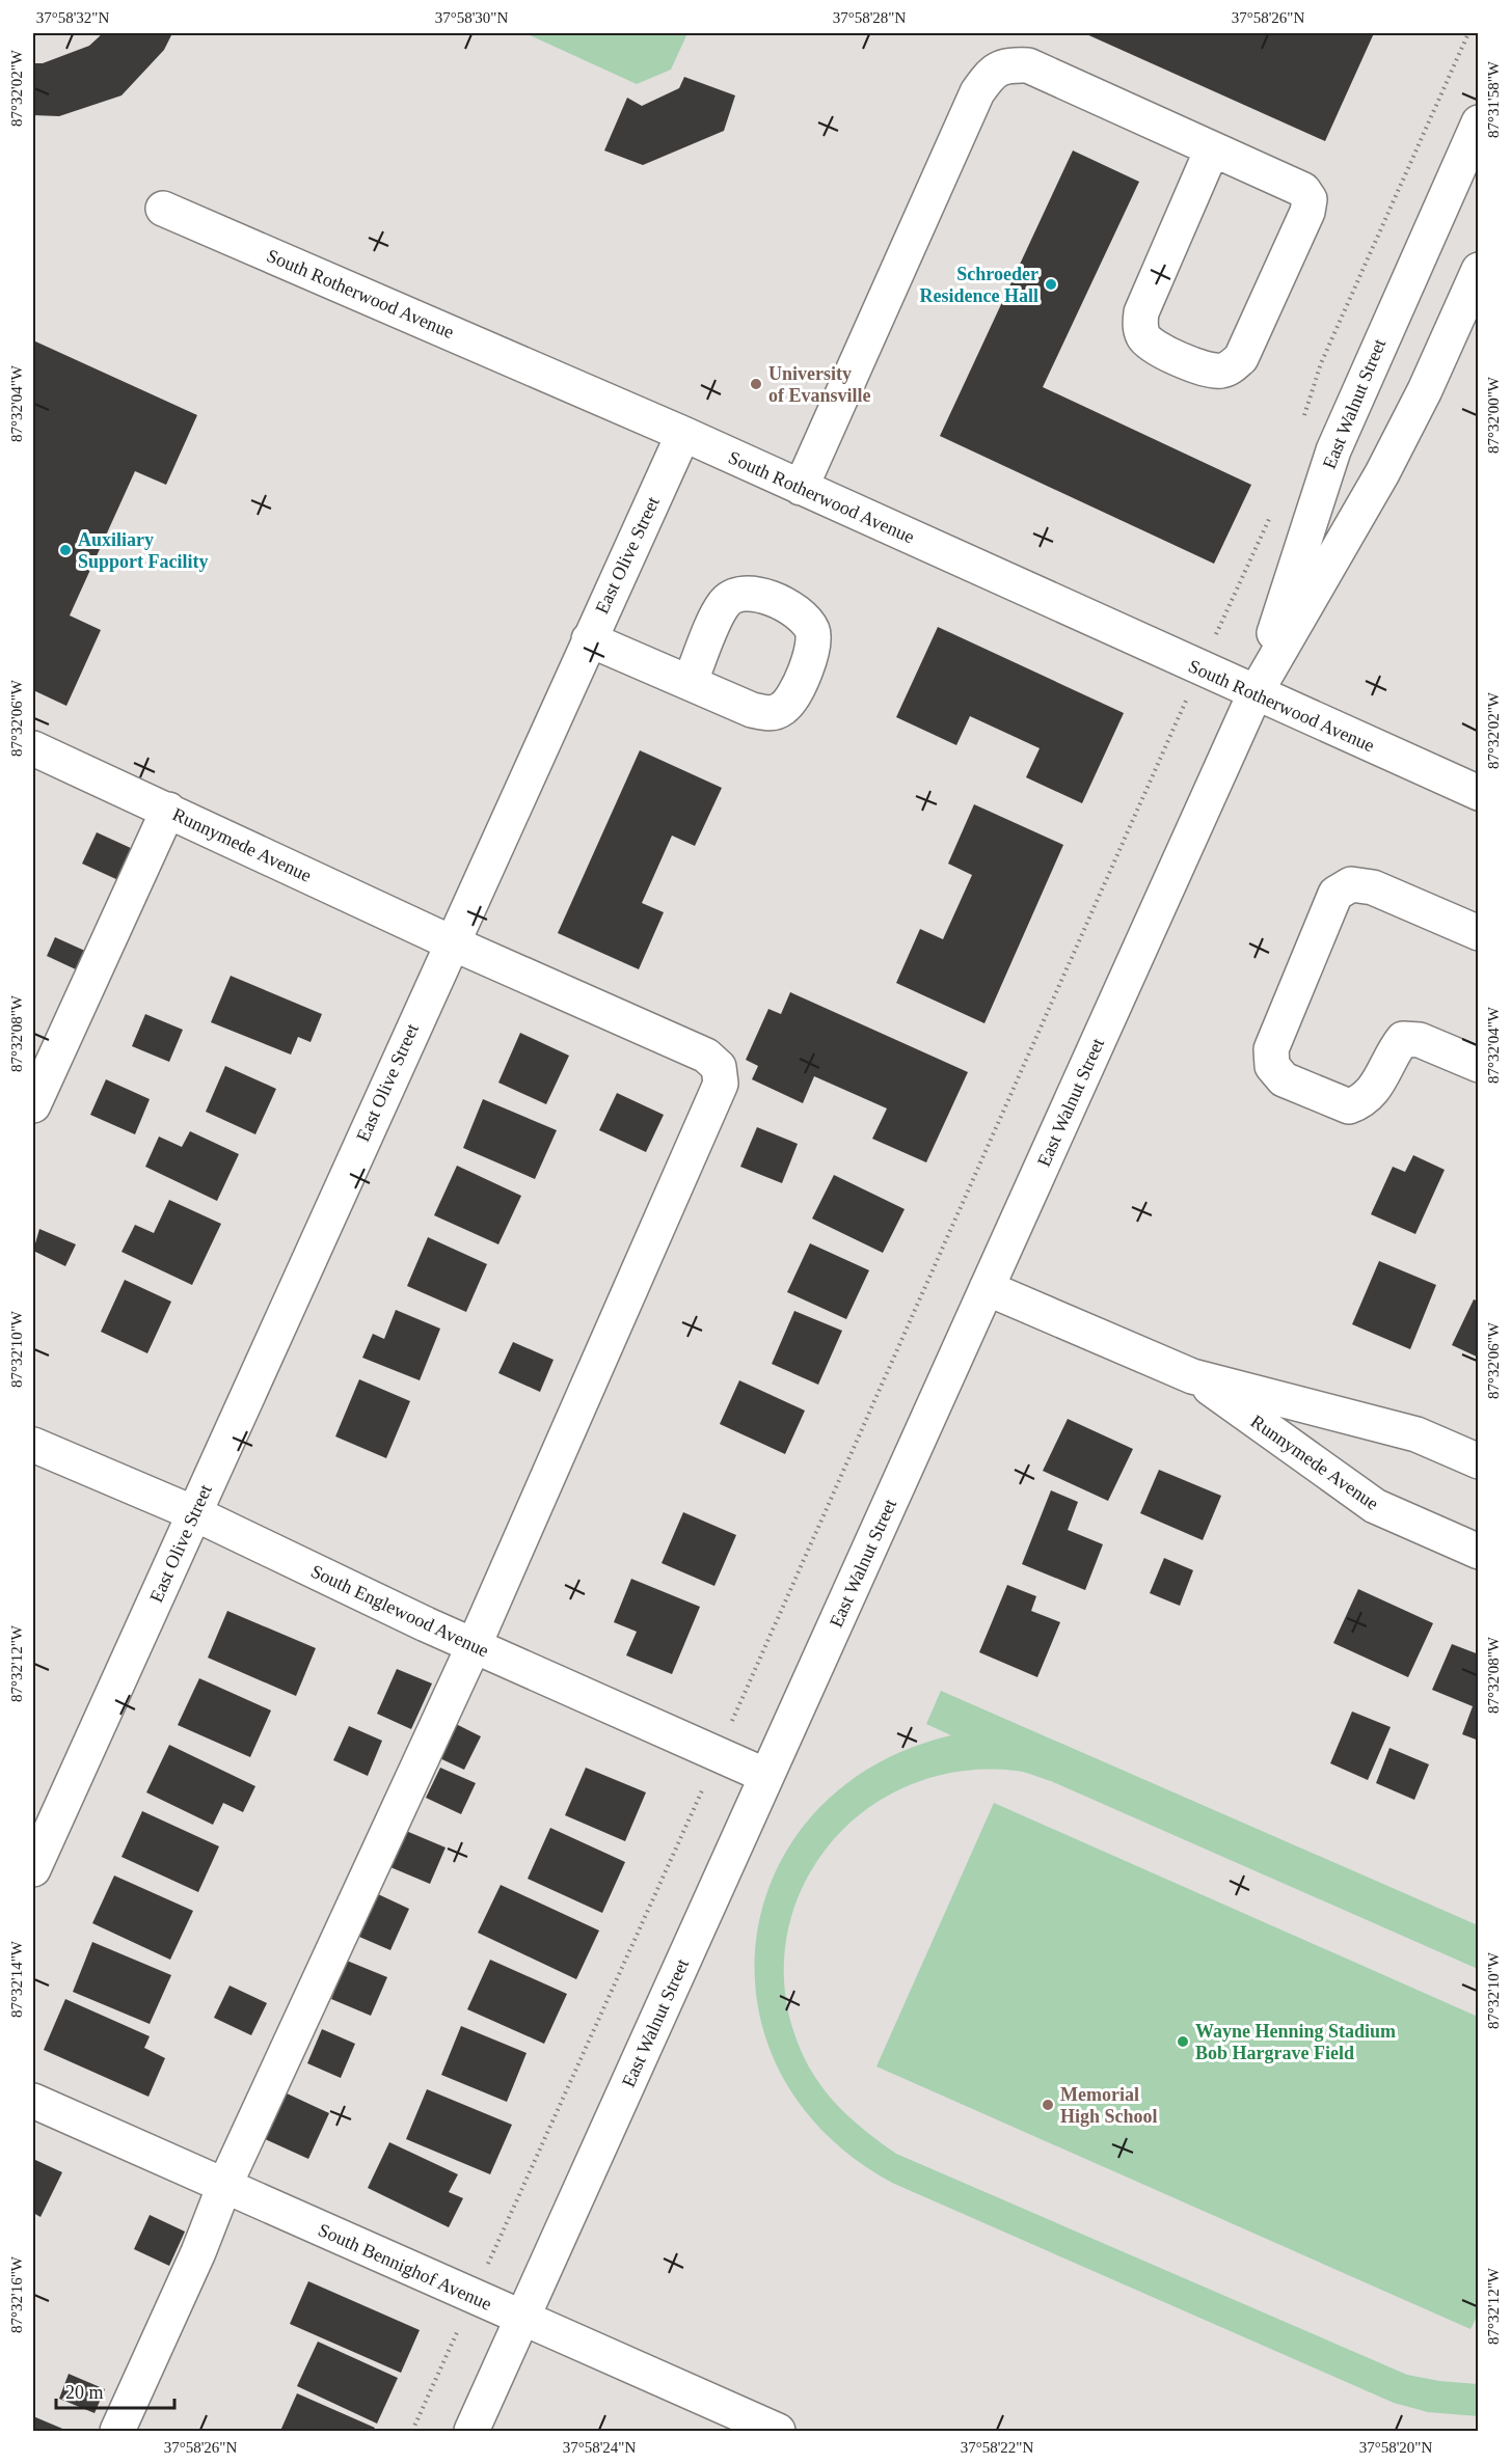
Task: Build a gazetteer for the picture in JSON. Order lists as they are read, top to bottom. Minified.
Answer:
{"streets":{"street":["South Rotherwood Avenue","East Walnut Street","East Olive Street","Runnymede Avenue","South Englewood Avenue","South Bennighof Avenue"]},"crossings":[["South Rotherwood Avenue","East Walnut Street"],["South Rotherwood Avenue","East Olive Street"],["East Walnut Street","Runnymede Avenue"],["East Walnut Street","South Englewood Avenue"],["East Walnut Street","South Bennighof Avenue"],["East Olive Street","Runnymede Avenue"],["East Olive Street","South Englewood Avenue"],["Runnymede Avenue","South Englewood Avenue"],["Runnymede Avenue","South Bennighof Avenue"]],"places":["Schroeder Residence Hall","University of Evansville","Auxiliary Support Facility","Wayne Henning Stadium Bob Hargrave Field","Memorial High School"],"scale_bar":"20 m","coordinates":["37°58'32\"N","37°58'30\"N","37°58'28\"N","37°58'26\"N","87°32'02\"W","87°31'58\"W","87°32'04\"W","87°32'00\"W","87°32'06\"W","87°32'08\"W","87°32'10\"W","87°32'12\"W","87°32'14\"W","87°32'16\"W","37°58'24\"N","37°58'22\"N","37°58'20\"N"]}
